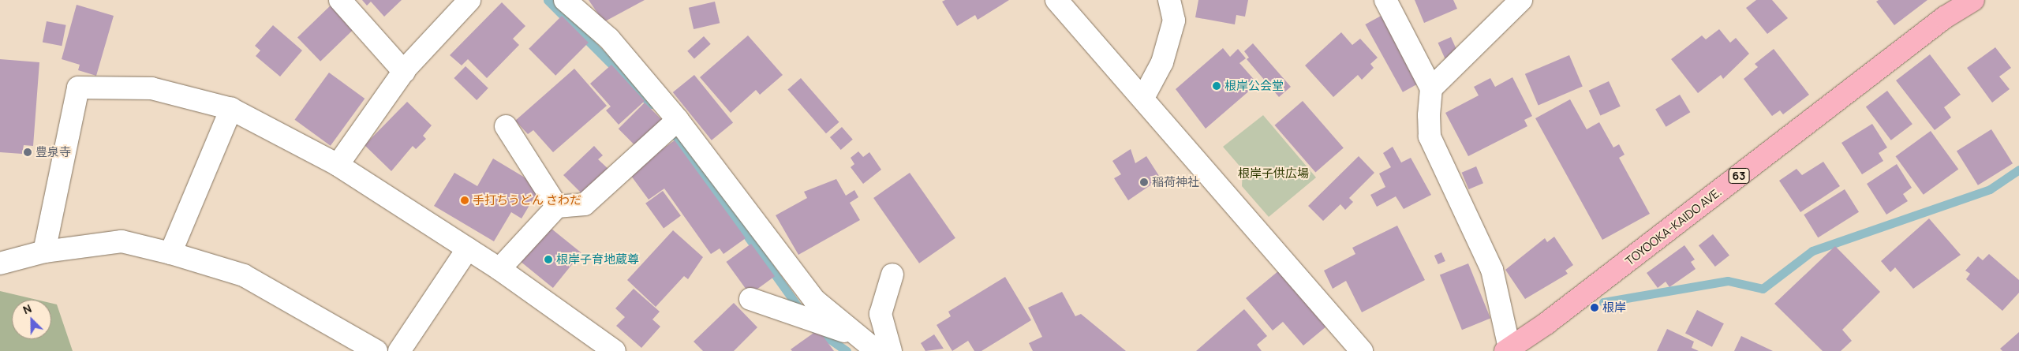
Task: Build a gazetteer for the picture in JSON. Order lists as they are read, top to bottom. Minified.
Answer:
{"streets":{"main road":["63","TOYOOKA-KAIDO AVE."]},"parks":["根岸子供広場"],"places":["根岸公会堂","豊泉寺","稲荷神社","手打ちうどん さわだ","根岸子育地蔵尊","根岸"],"north":"top left"}
